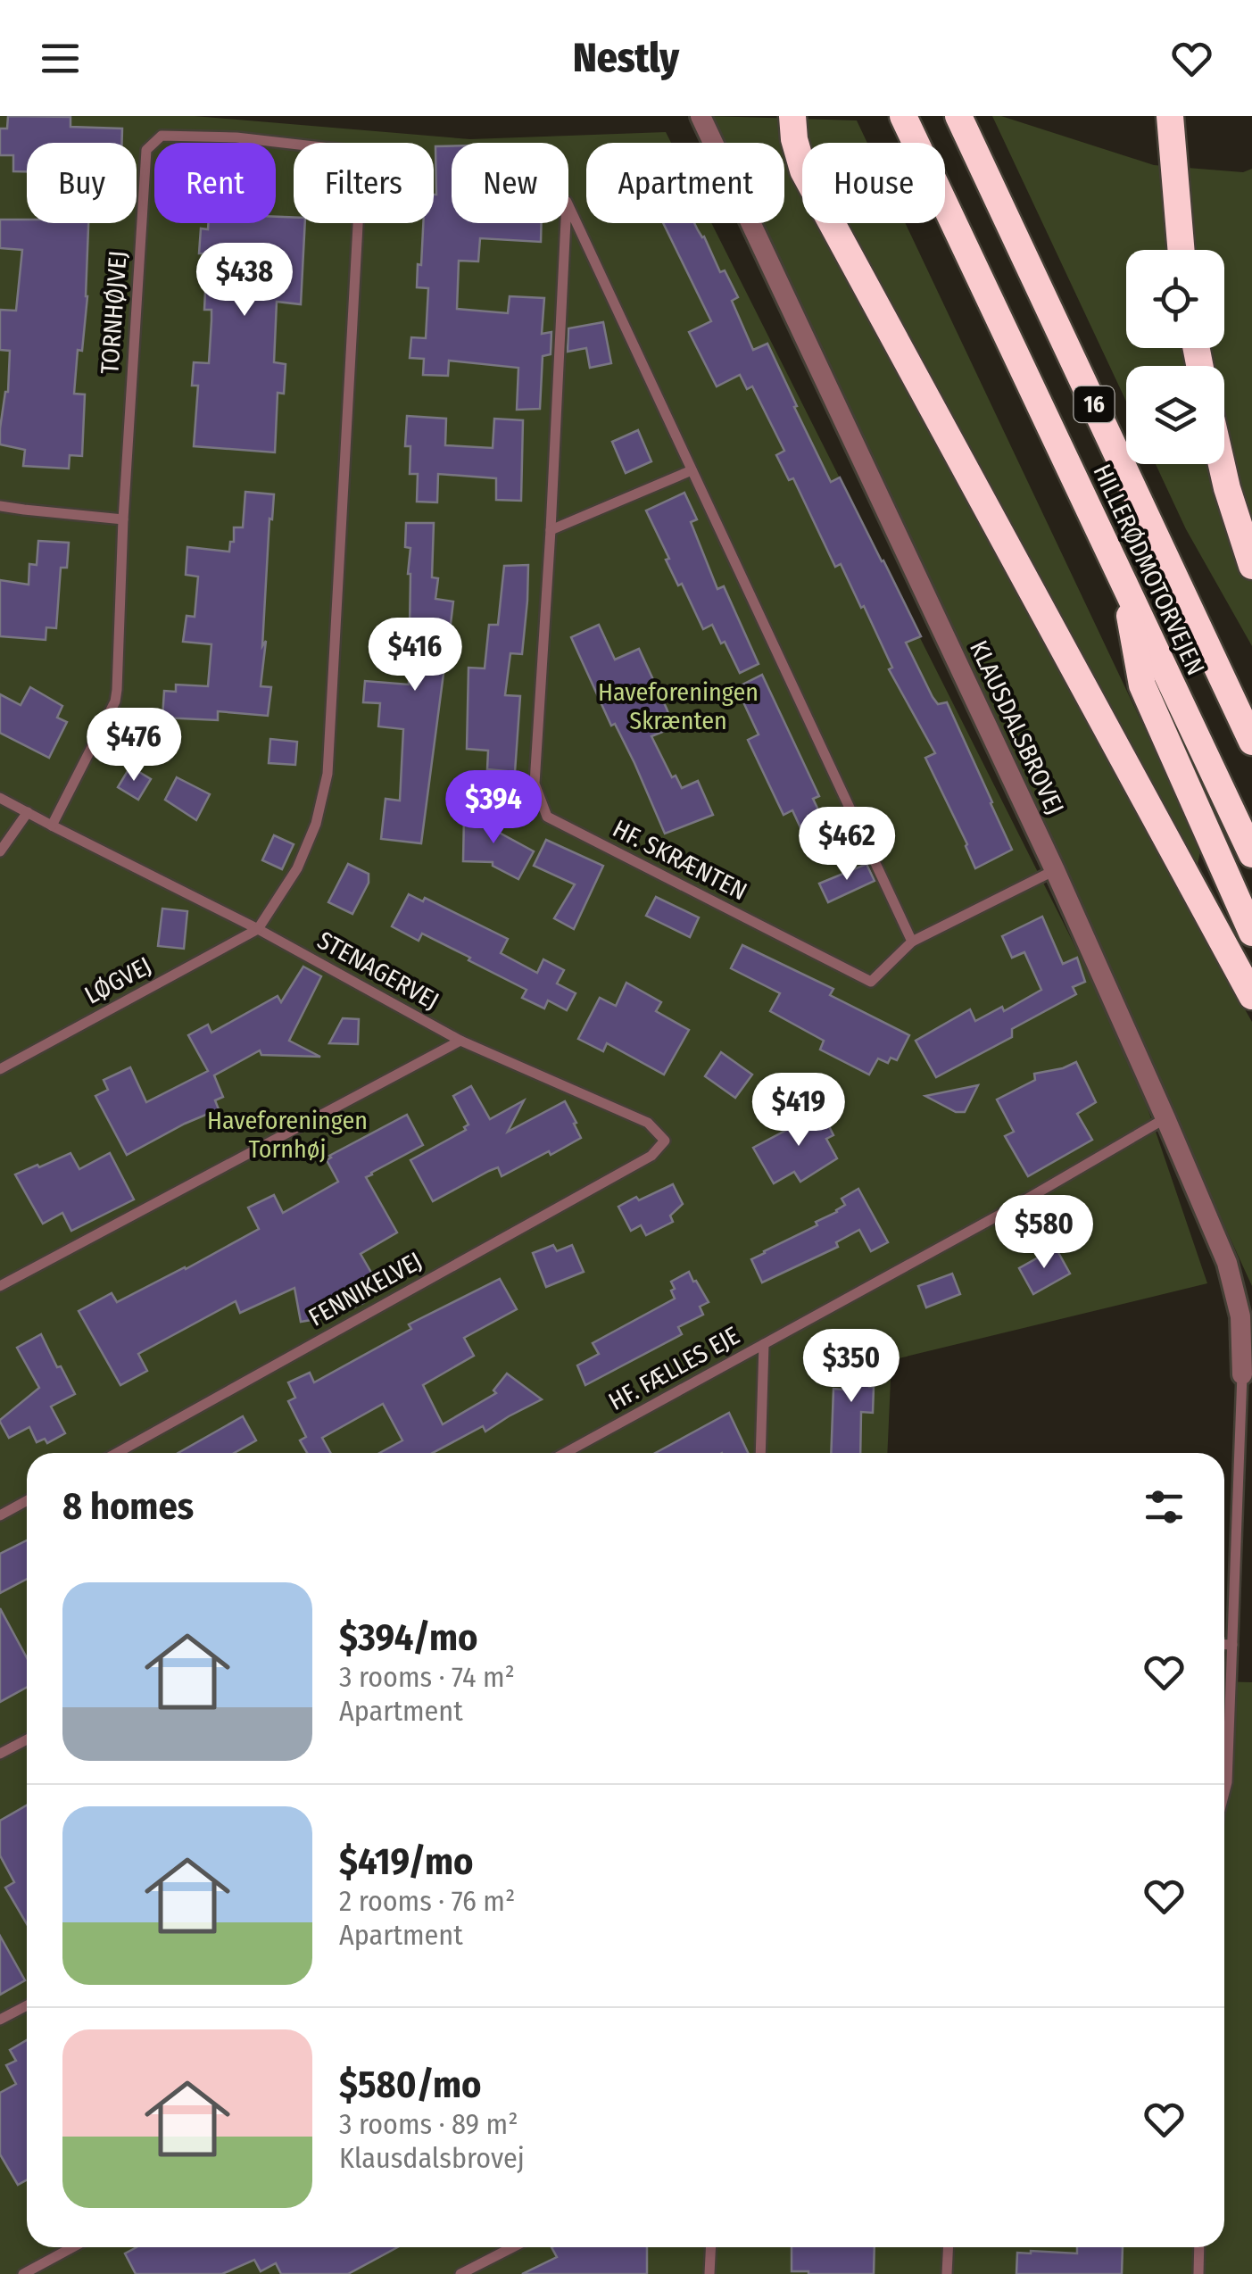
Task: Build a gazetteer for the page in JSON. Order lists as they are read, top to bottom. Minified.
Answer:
{"streets":{"highway":["16","HILLERØDMOTORVEJEN"],"street":["KLAUSDALSBROVEJ"],"lane":["TORNHØJVEJ","HF. SKRÆNTEN","STENAGERVEJ","LØGVEJ","FENNIKELVEJ","HF. FÆLLES EJE"]},"crossings":[["TORNHØJVEJ","STENAGERVEJ"],["TORNHØJVEJ","LØGVEJ"],["16","HILLERØDMOTORVEJEN"],["STENAGERVEJ","LØGVEJ"],["STENAGERVEJ","FENNIKELVEJ"]],"parks":["Haveforeningen Skrænten","Haveforeningen Tornhøj"],"page":{"header":"Nestly","chip":["Buy","Rent","Filters","New","Apartment","House"],"price":["$438","$416","$476","$394","$462","$419","$580","$350"],"heading":"8 homes","list":[{"name":"$394/mo","note":"3 rooms · 74 m² · Apartment"},{"name":"$419/mo","note":"2 rooms · 76 m² · Apartment"},{"name":"$580/mo","note":"3 rooms · 89 m² · Klausdalsbrovej"}]}}
